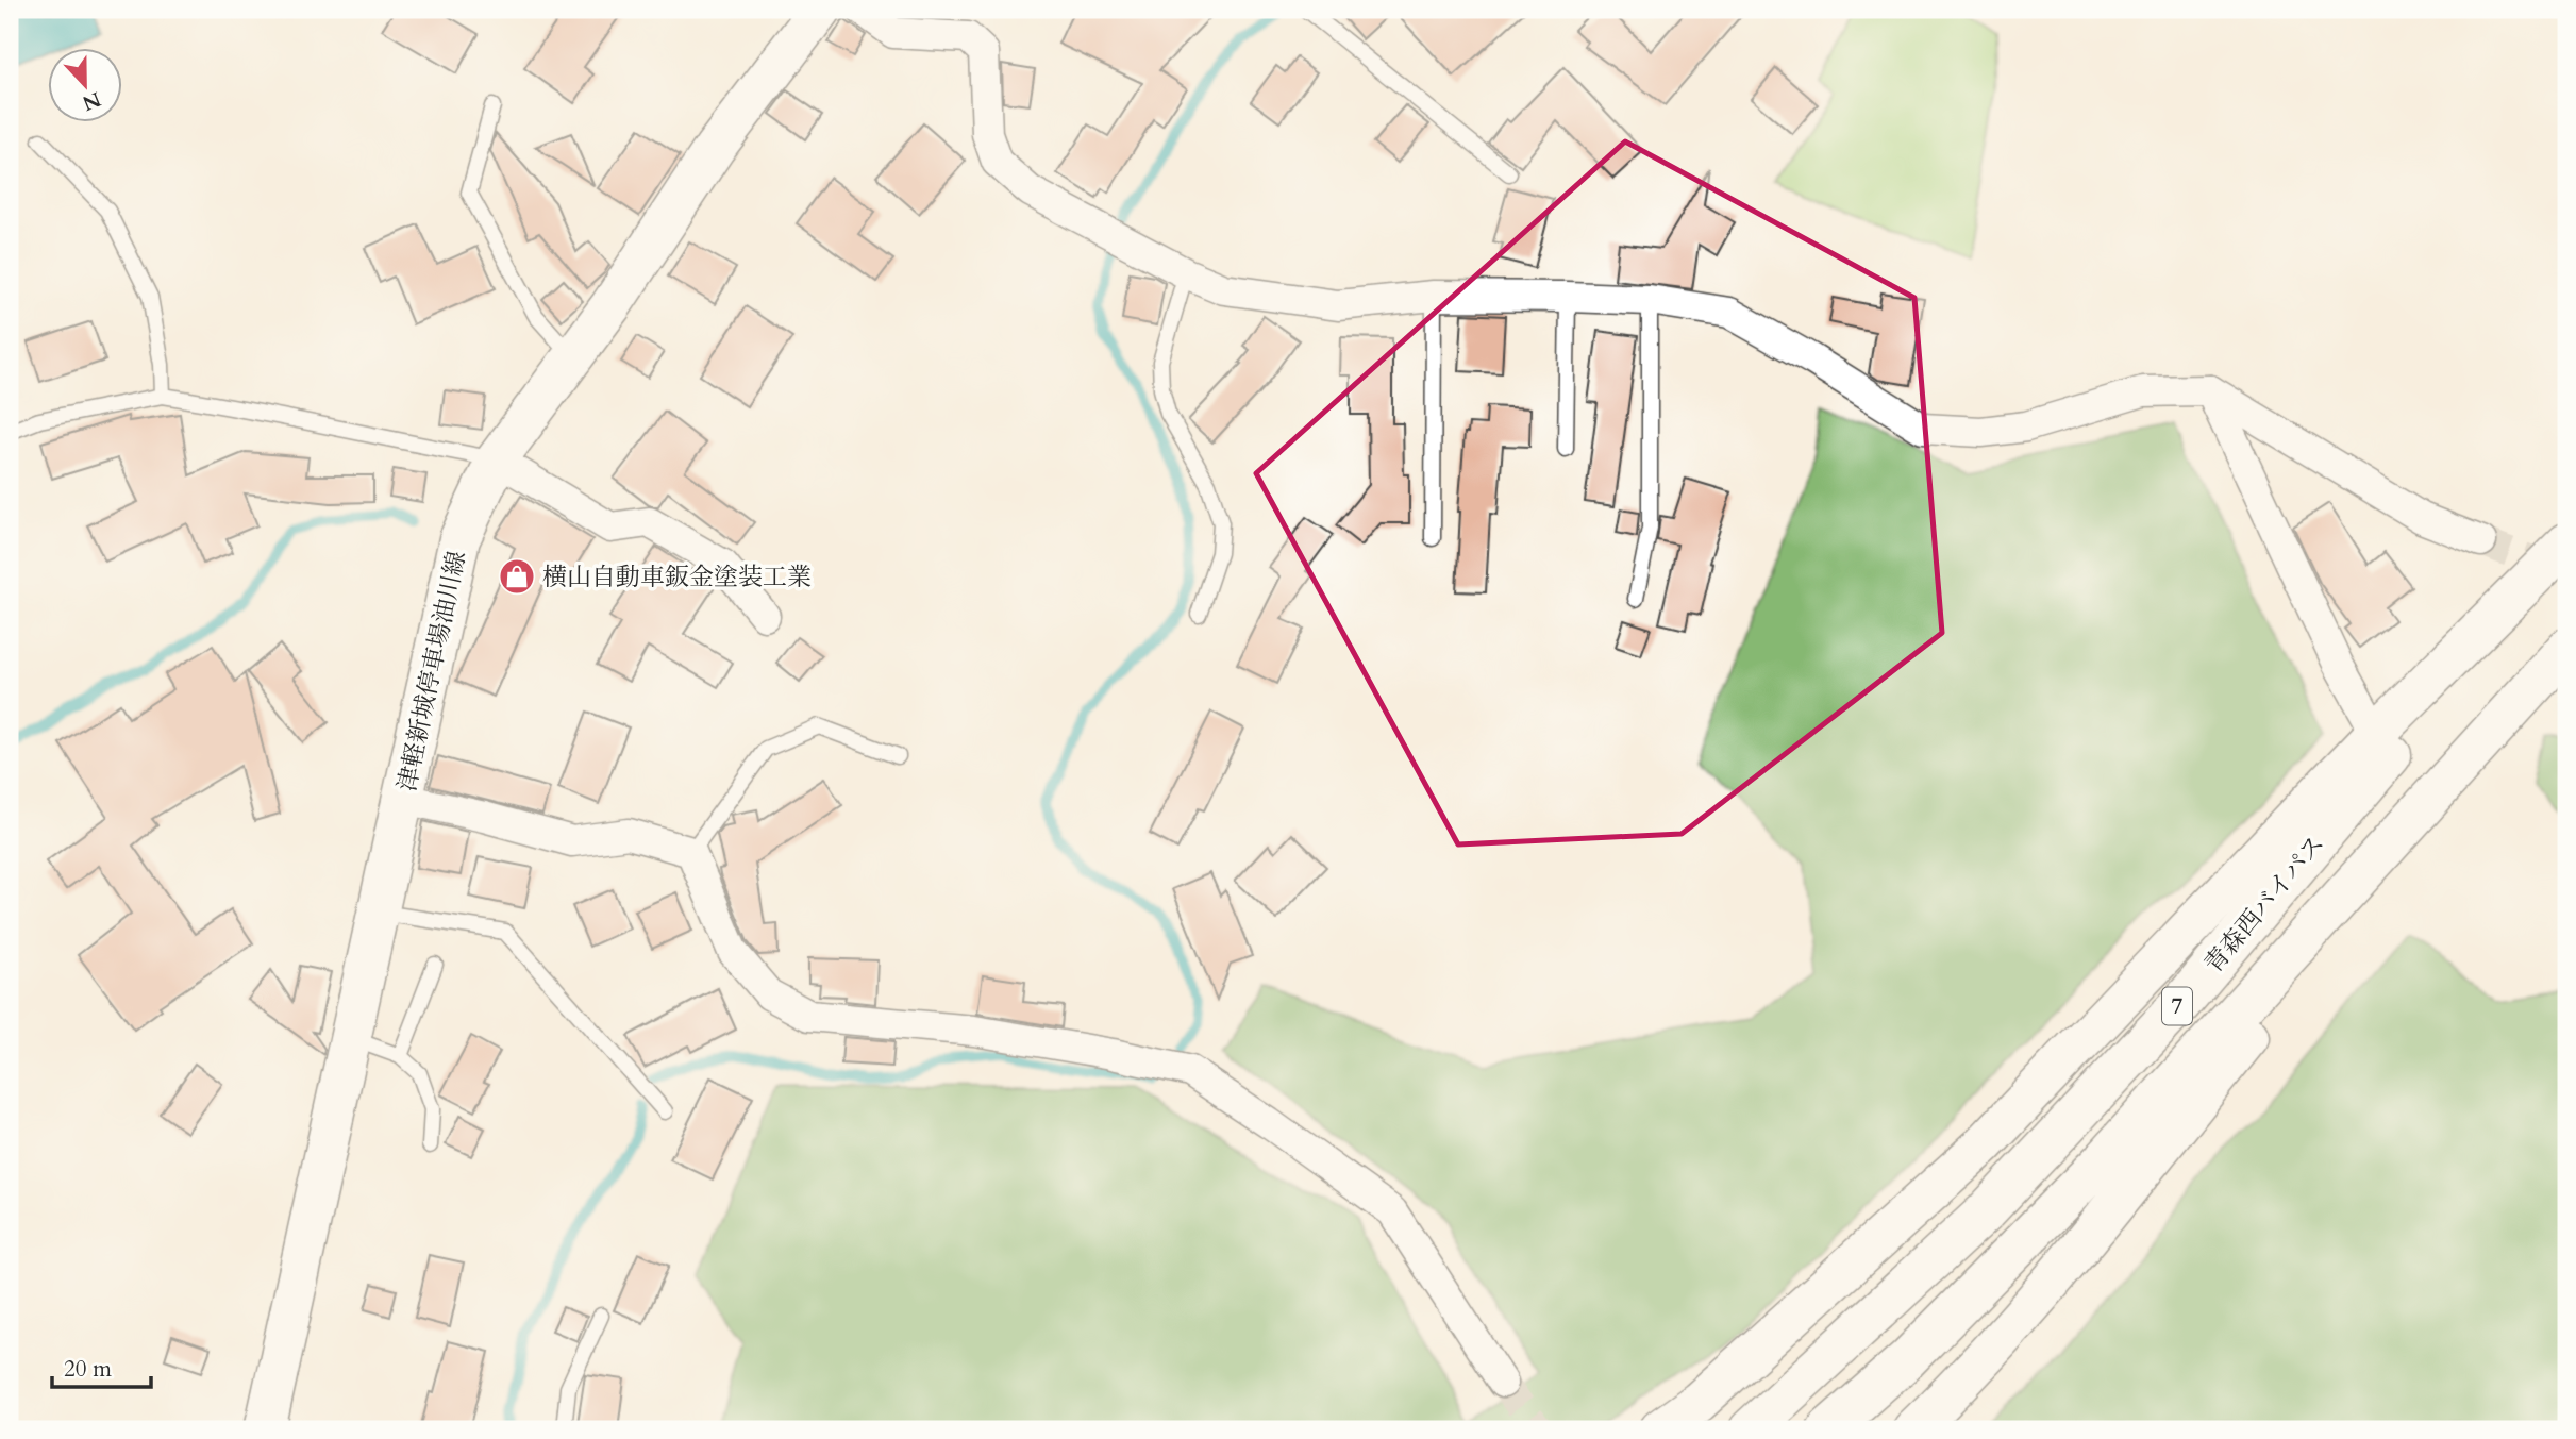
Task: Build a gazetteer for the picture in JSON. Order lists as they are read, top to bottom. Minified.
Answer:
{"streets":{"main road":["津軽新城停車場油川線","青森西バイパス","7"]},"places":{"shop":["横山自動車鈑金塗装工業"]},"scale_bar":"20 m","north":"bottom"}
